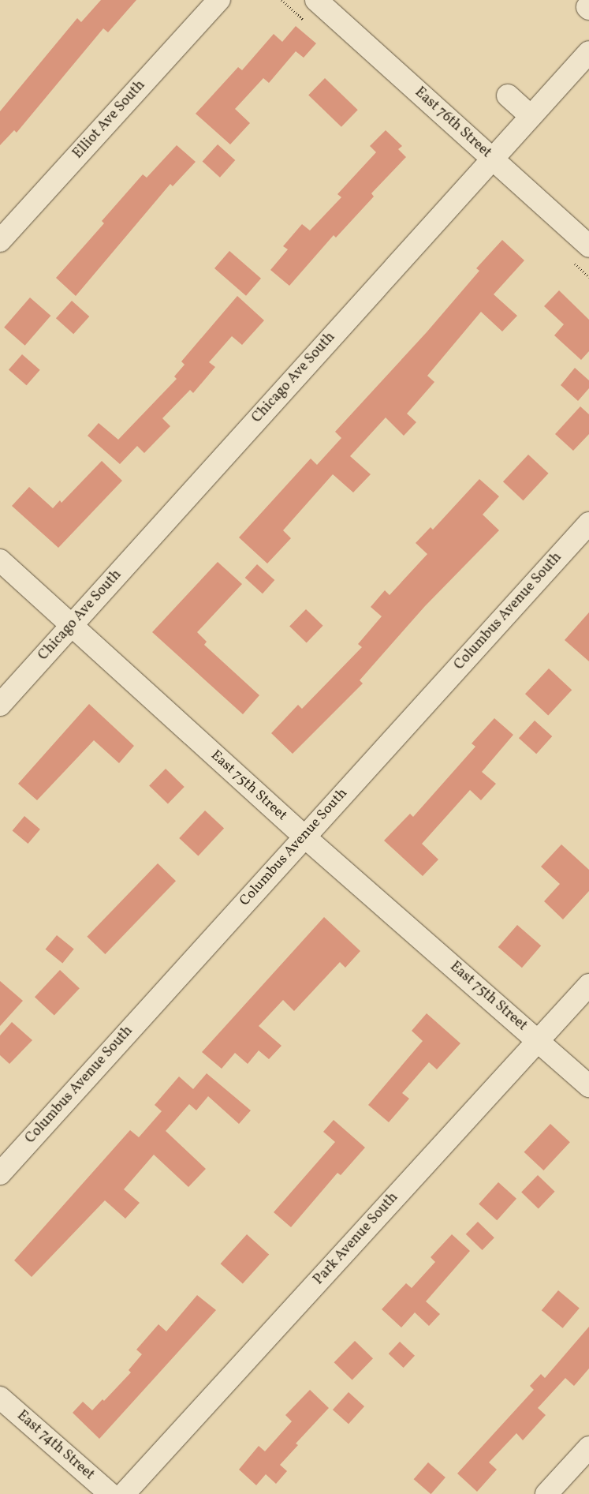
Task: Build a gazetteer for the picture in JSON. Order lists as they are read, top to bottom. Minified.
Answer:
{"streets":{"street":["Elliot Ave South","East 76th Street","Chicago Ave South","Columbus Avenue South","East 75th Street","Park Avenue South","East 74th Street"]},"crossings":[["East 76th Street","Chicago Ave South"],["Chicago Ave South","East 75th Street"],["Columbus Avenue South","East 75th Street"],["East 75th Street","Park Avenue South"]]}
